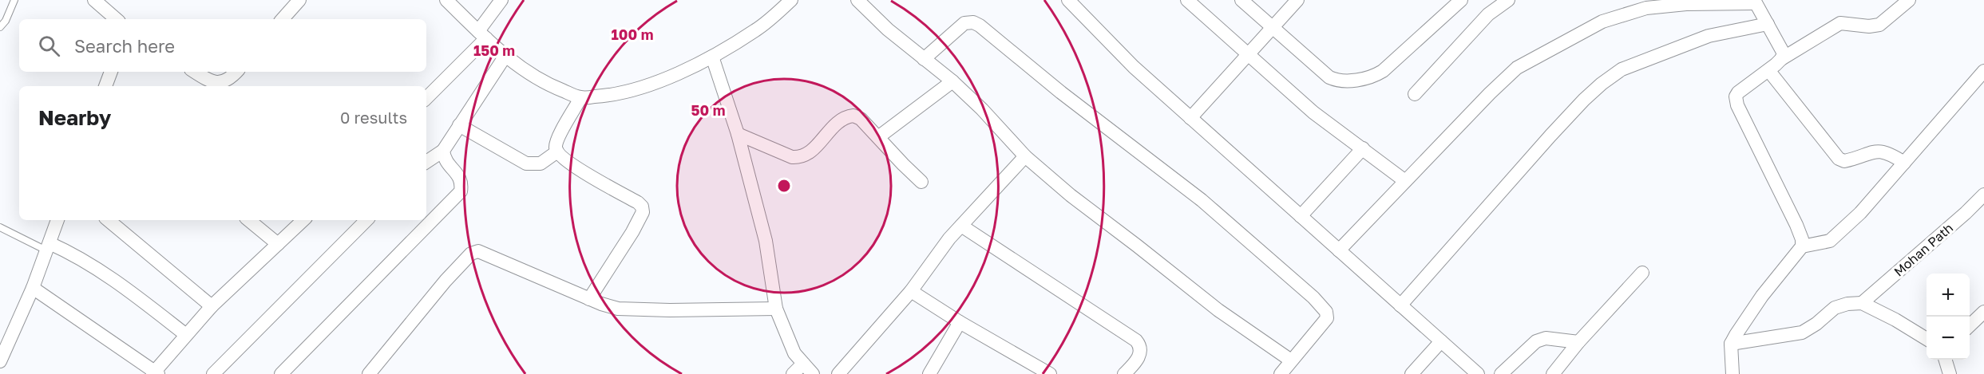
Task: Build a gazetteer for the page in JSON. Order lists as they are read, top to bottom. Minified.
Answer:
{"streets":{"street":["Mohan Path"]},"page":{"search":"Search here","heading":["Nearby","0 results"],"map_buttons":["+","−"]},"rings":["100 m","150 m","50 m"]}
